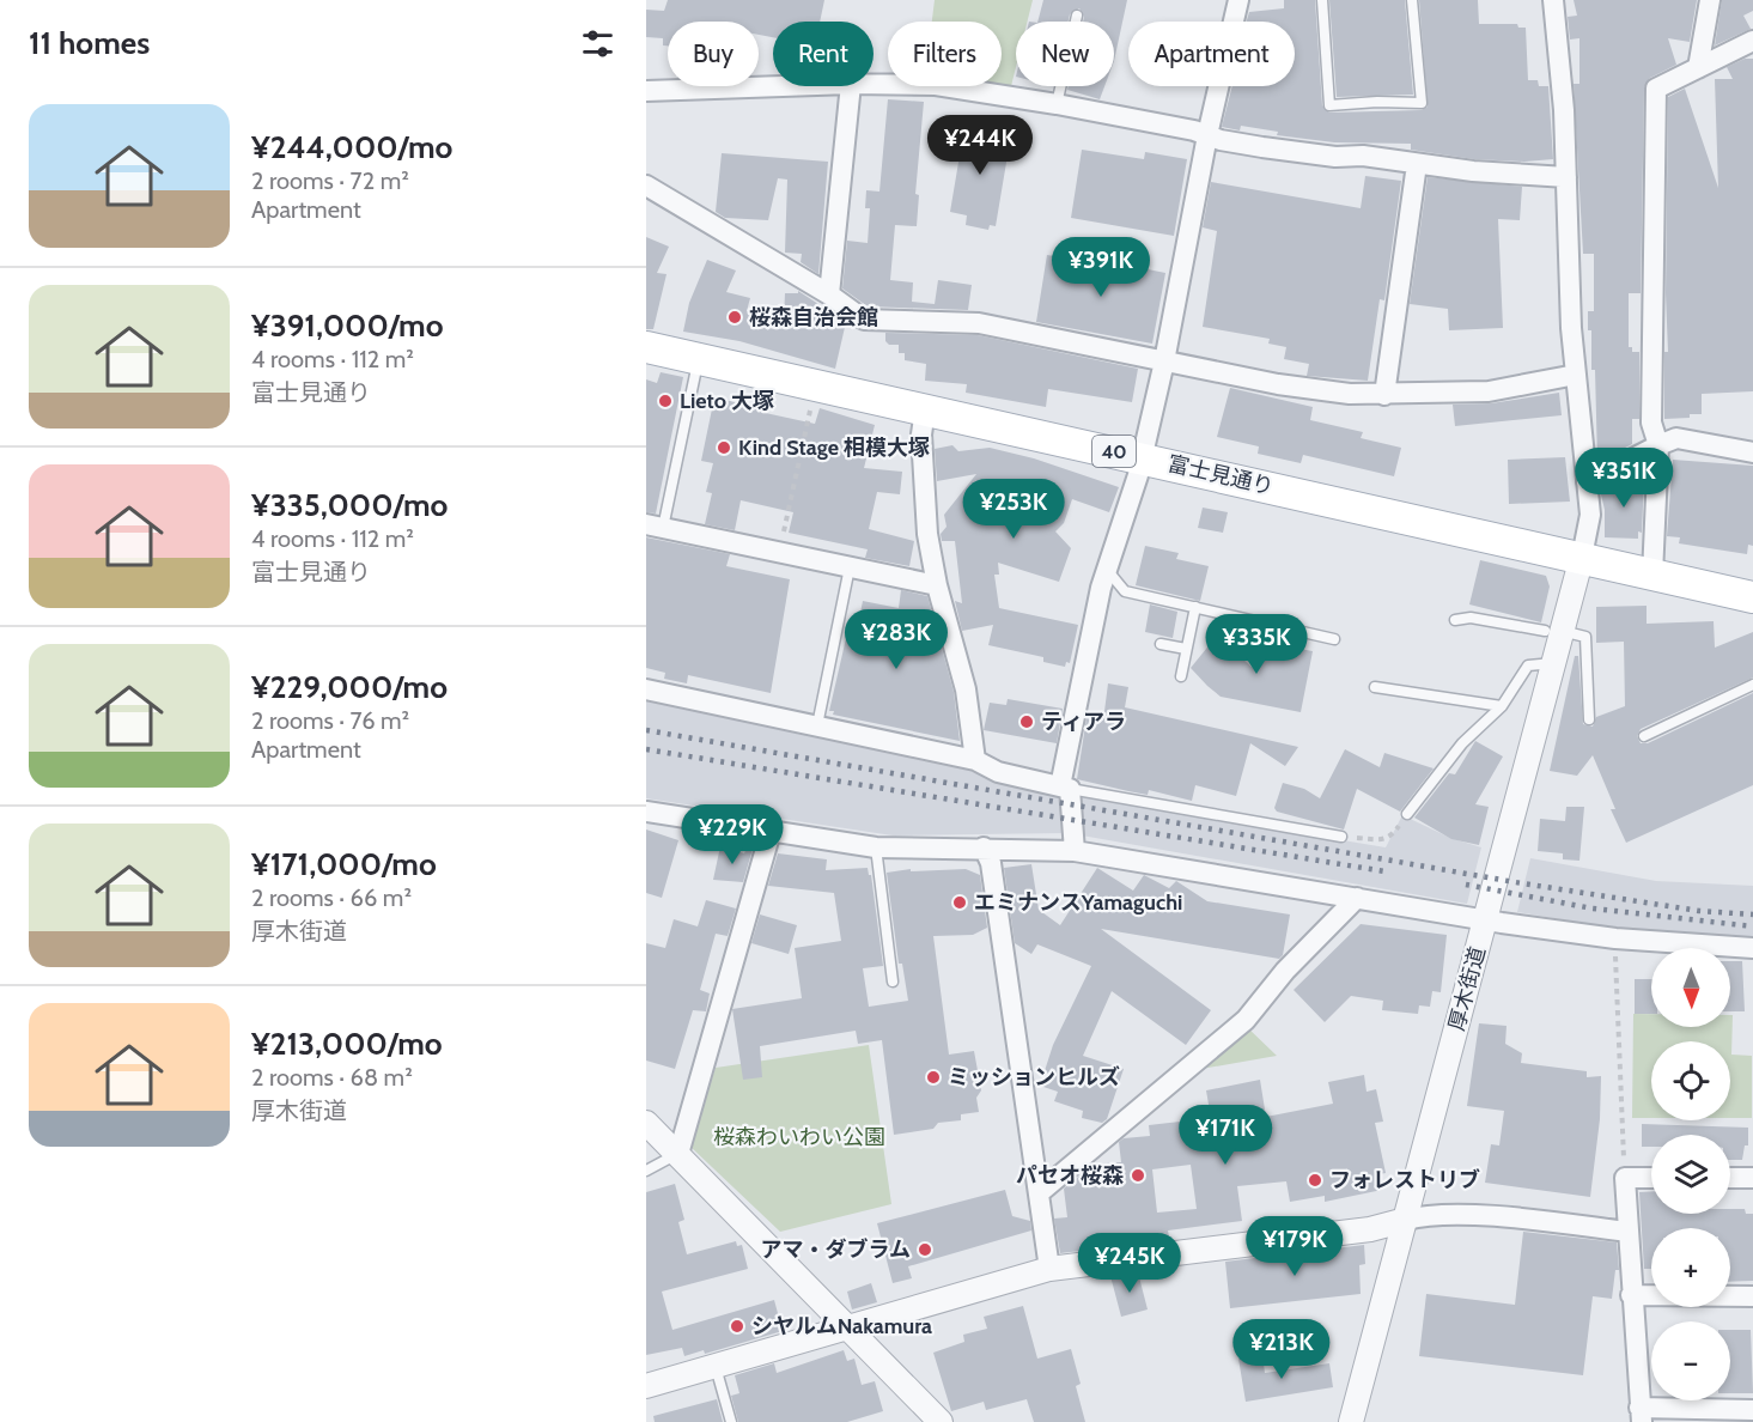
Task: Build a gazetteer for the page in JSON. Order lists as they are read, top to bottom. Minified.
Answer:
{"streets":{"main road":["40","富士見通り"],"street":["厚木街道"]},"crossings":[["富士見通り","厚木街道"]],"parks":["桜森わいわい公園"],"places":["桜森自治会館","Lieto 大塚","Kind Stage 相模大塚","ティアラ","エミナンスYamaguchi","ミッションヒルズ","パセオ桜森","フォレストリブ","アマ・ダブラム","シヤルムNakamura"],"north":"bottom","page":{"heading":"11 homes","chip":["Buy","Rent","Filters","New","Apartment"],"list":[{"name":"¥244,000/mo","note":"2 rooms · 72 m² · Apartment"},{"name":"¥391,000/mo","note":"4 rooms · 112 m² · 富士見通り"},{"name":"¥335,000/mo","note":"4 rooms · 112 m² · 富士見通り"},{"name":"¥229,000/mo","note":"2 rooms · 76 m² · Apartment"},{"name":"¥171,000/mo","note":"2 rooms · 66 m² · 厚木街道"},{"name":"¥213,000/mo","note":"2 rooms · 68 m² · 厚木街道"}],"price":["¥244K","¥391K","¥351K","¥253K","¥283K","¥335K","¥229K","¥171K","¥179K","¥245K","¥213K"],"map_buttons":["+","−"]}}
